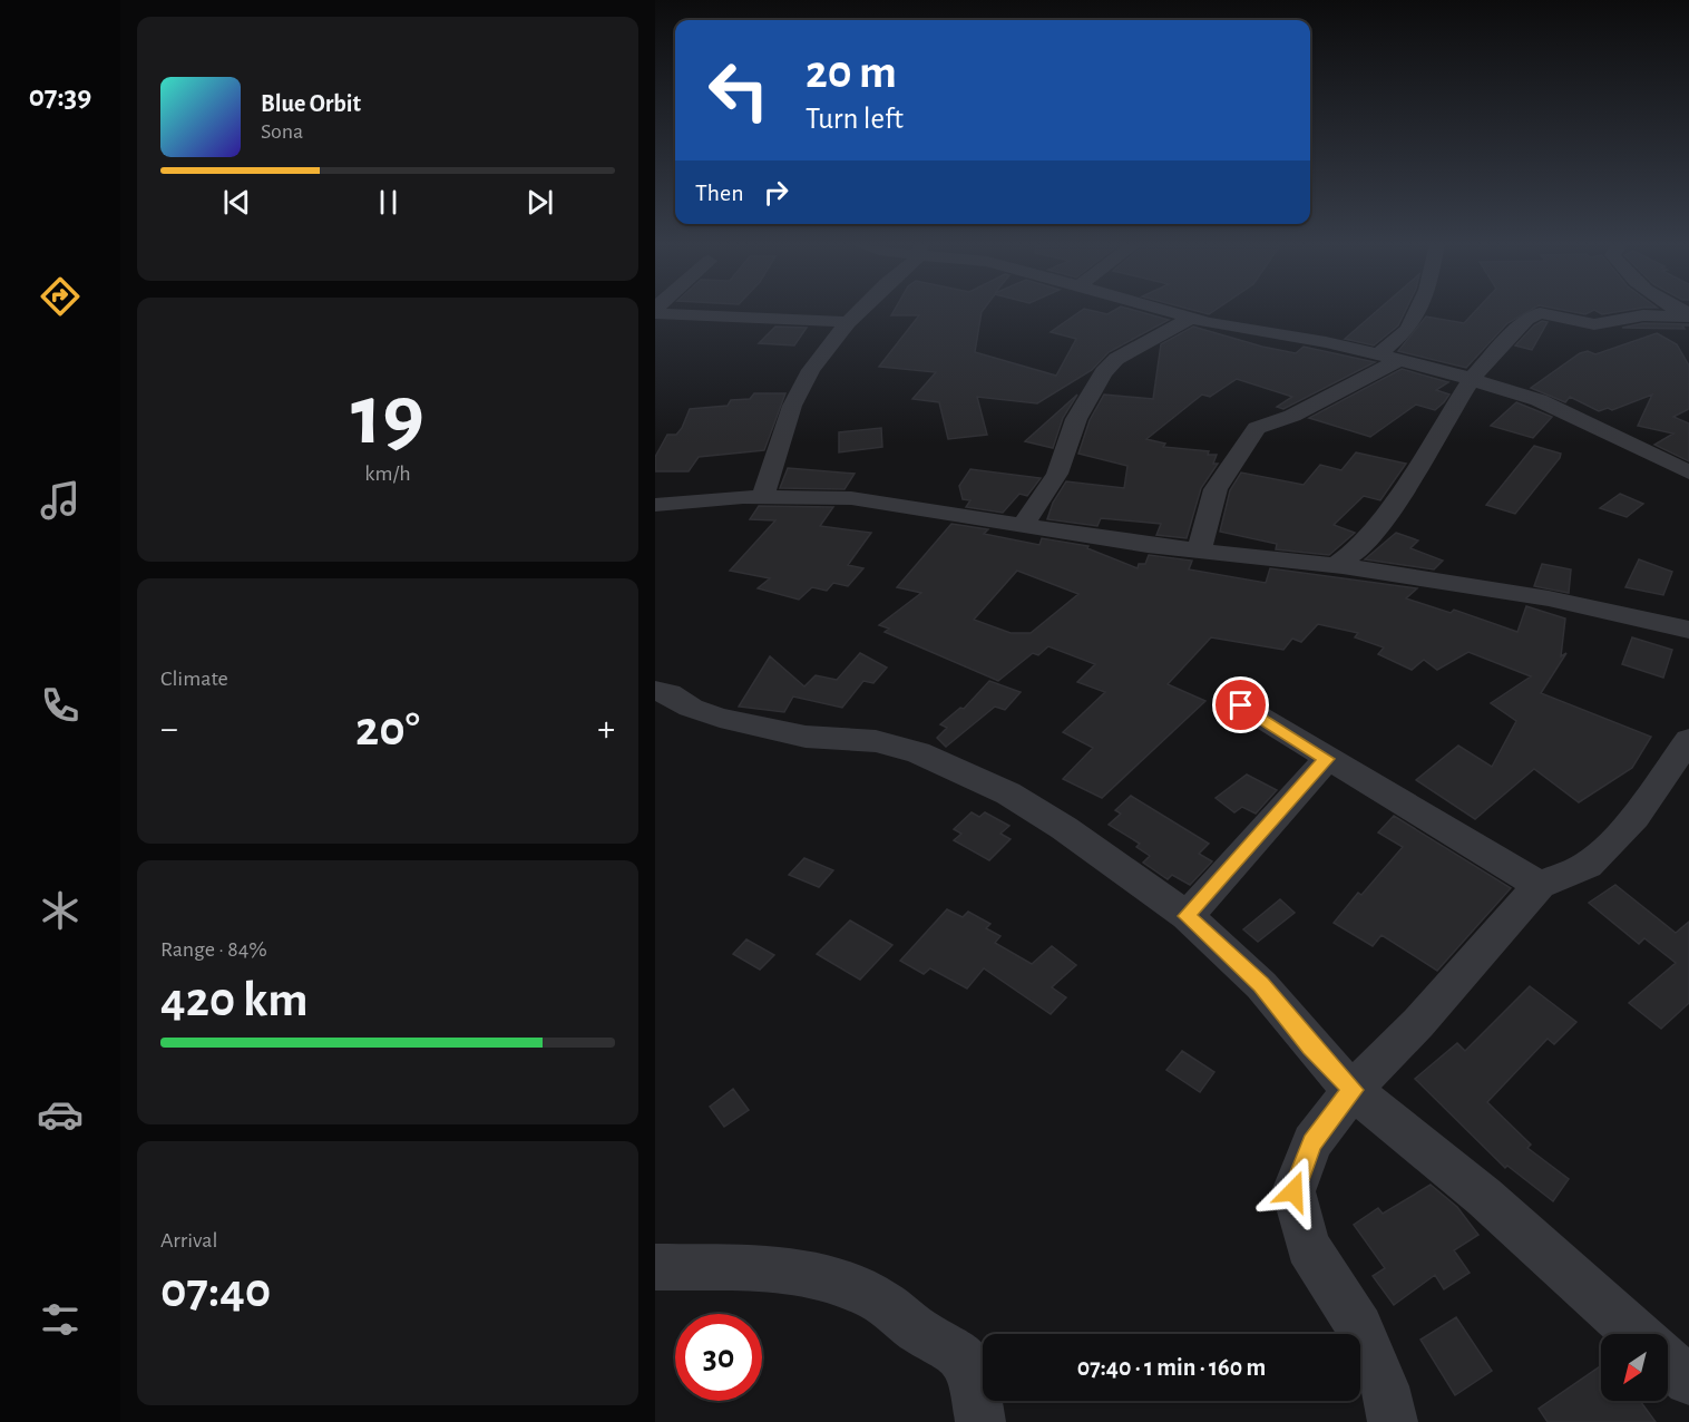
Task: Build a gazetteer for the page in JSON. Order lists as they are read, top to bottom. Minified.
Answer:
{"north":"bottom left","page":{"tabs":"07:39","turn":["20 m","Turn left"],"song":["Blue Orbit","Sona"],"then":"Then","tile":[["19","km/h"],"Climate",["Range · 84%","420 km"],["Arrival","07:40"]],"heat":["−","20°","+"],"limit":"30","trip":"07:40 · 1 min · 160 m"}}
